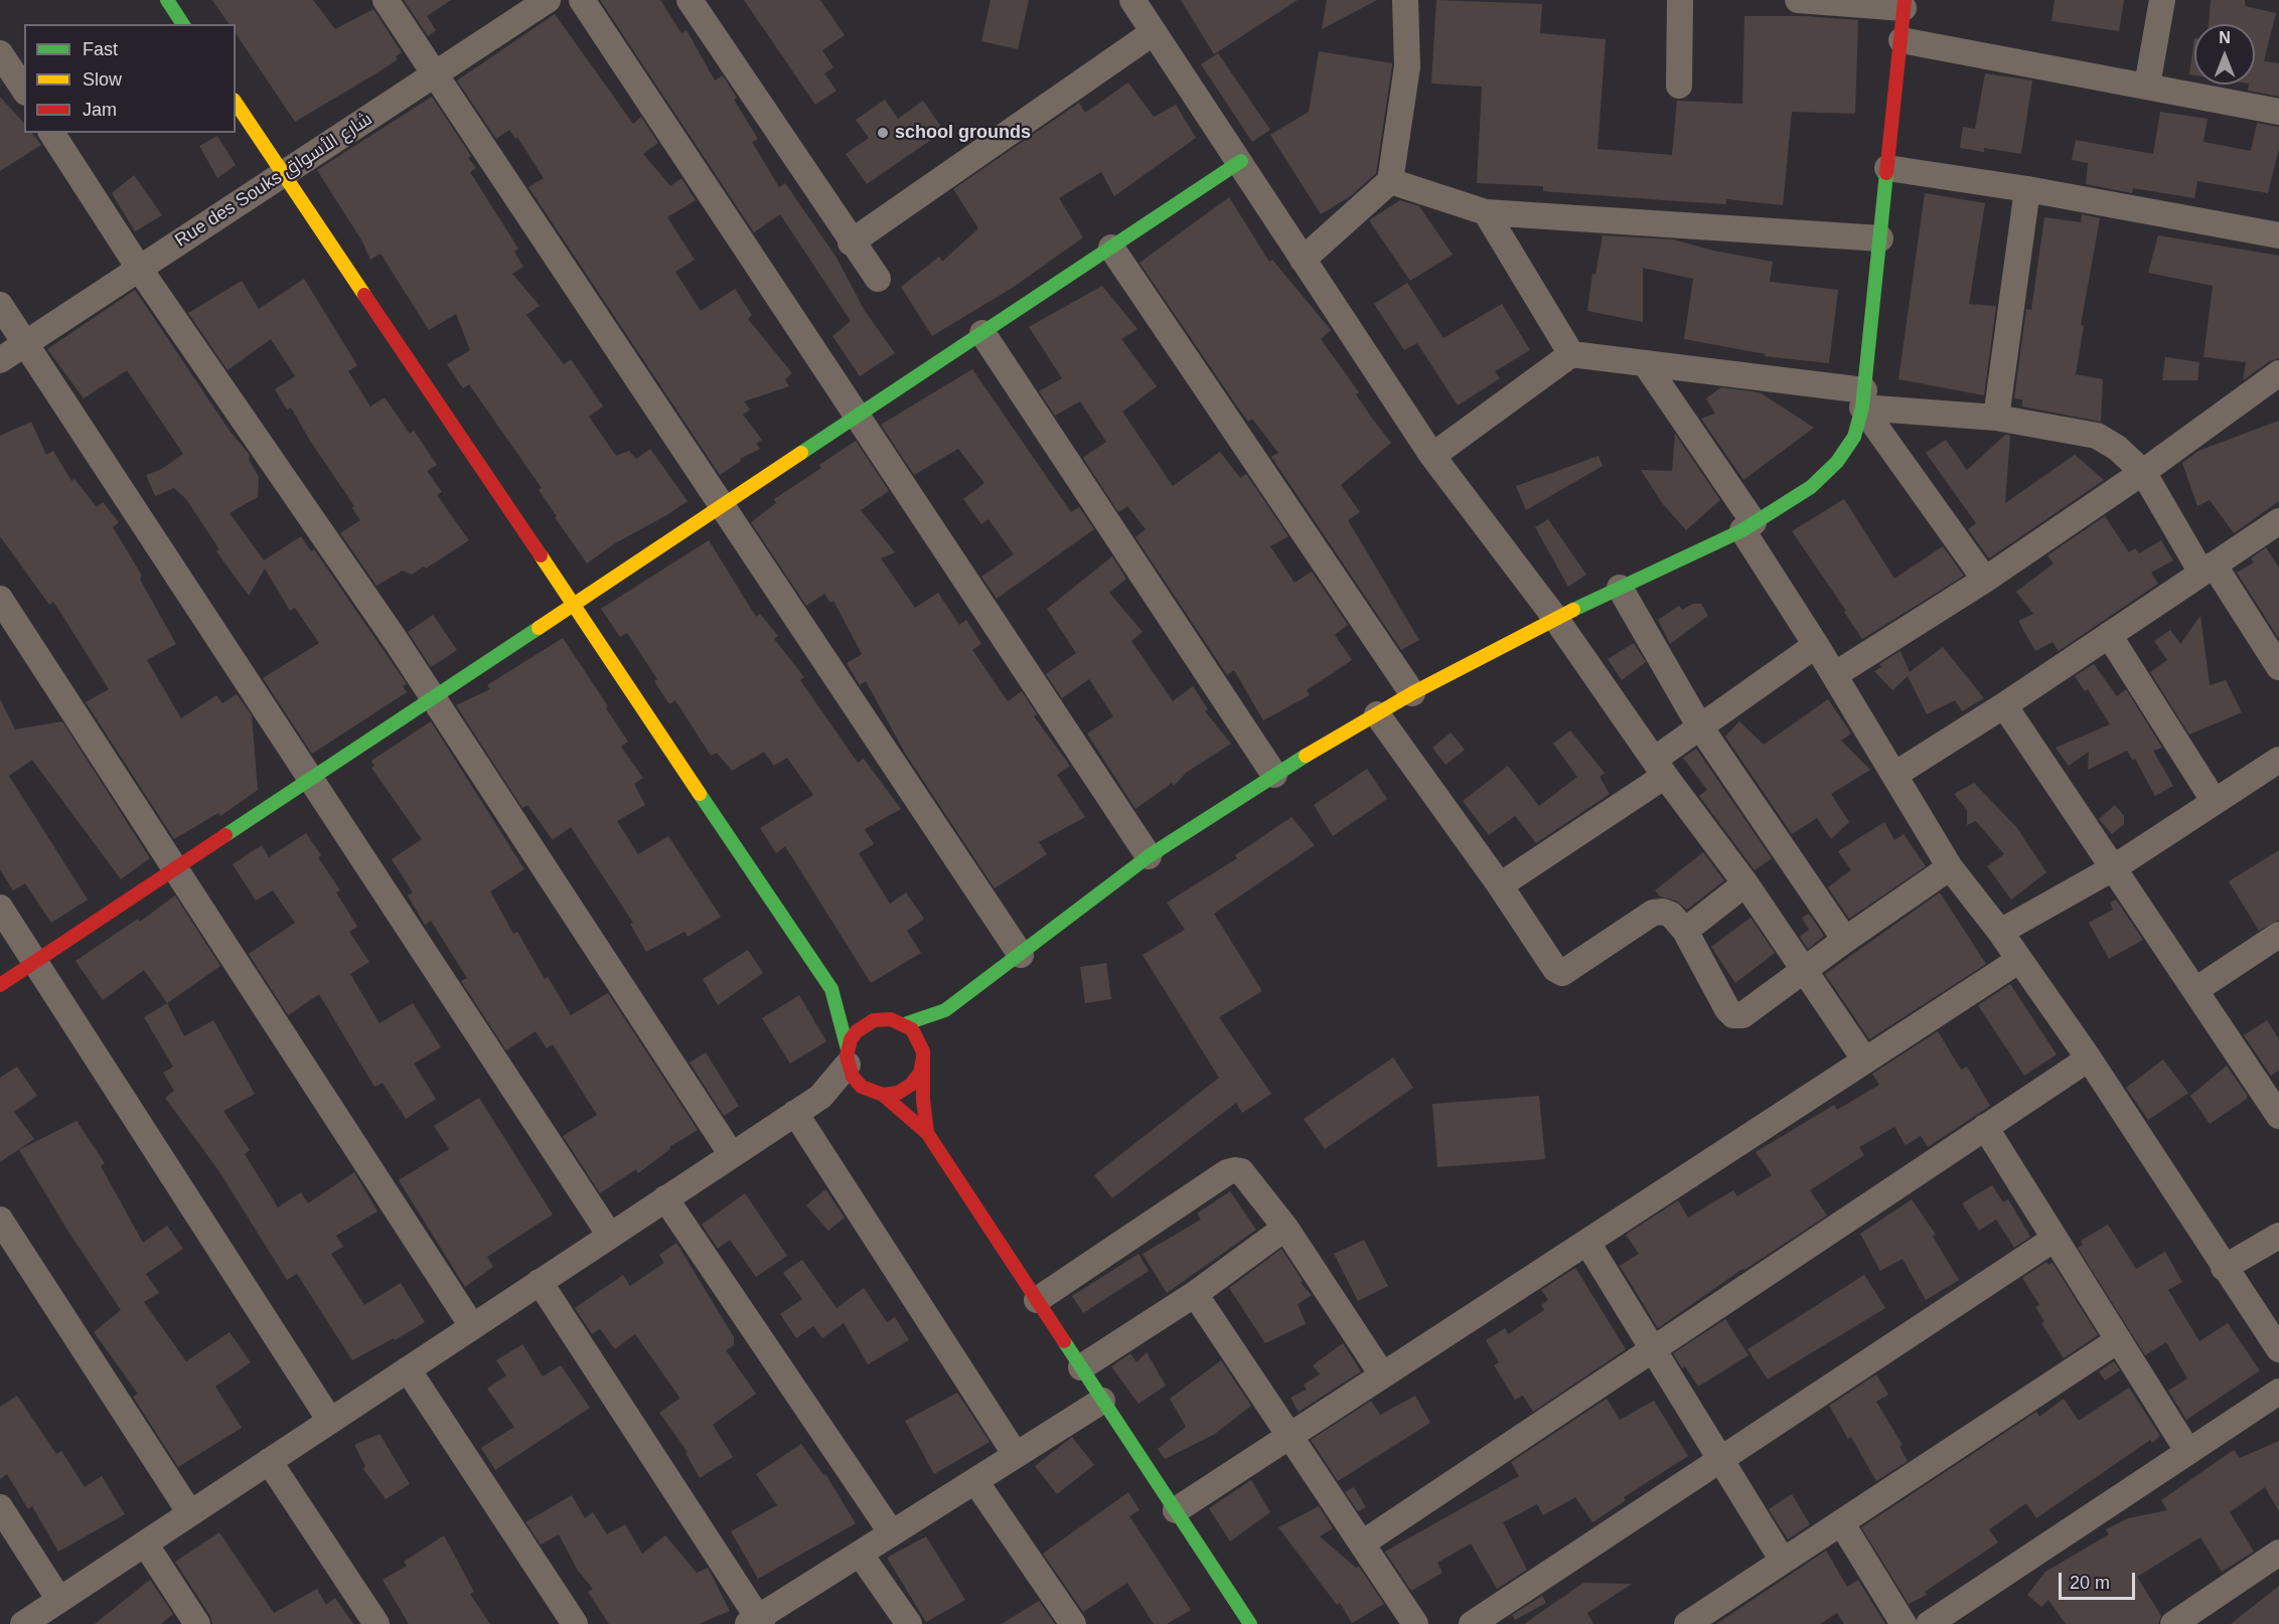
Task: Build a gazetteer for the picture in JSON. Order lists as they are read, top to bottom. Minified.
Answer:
{"streets":{"street":["Rue des Souks شارع الأسواق"]},"places":["school grounds"],"legend":["Fast","Slow","Jam"],"scale_bar":"20 m","north":"top"}
